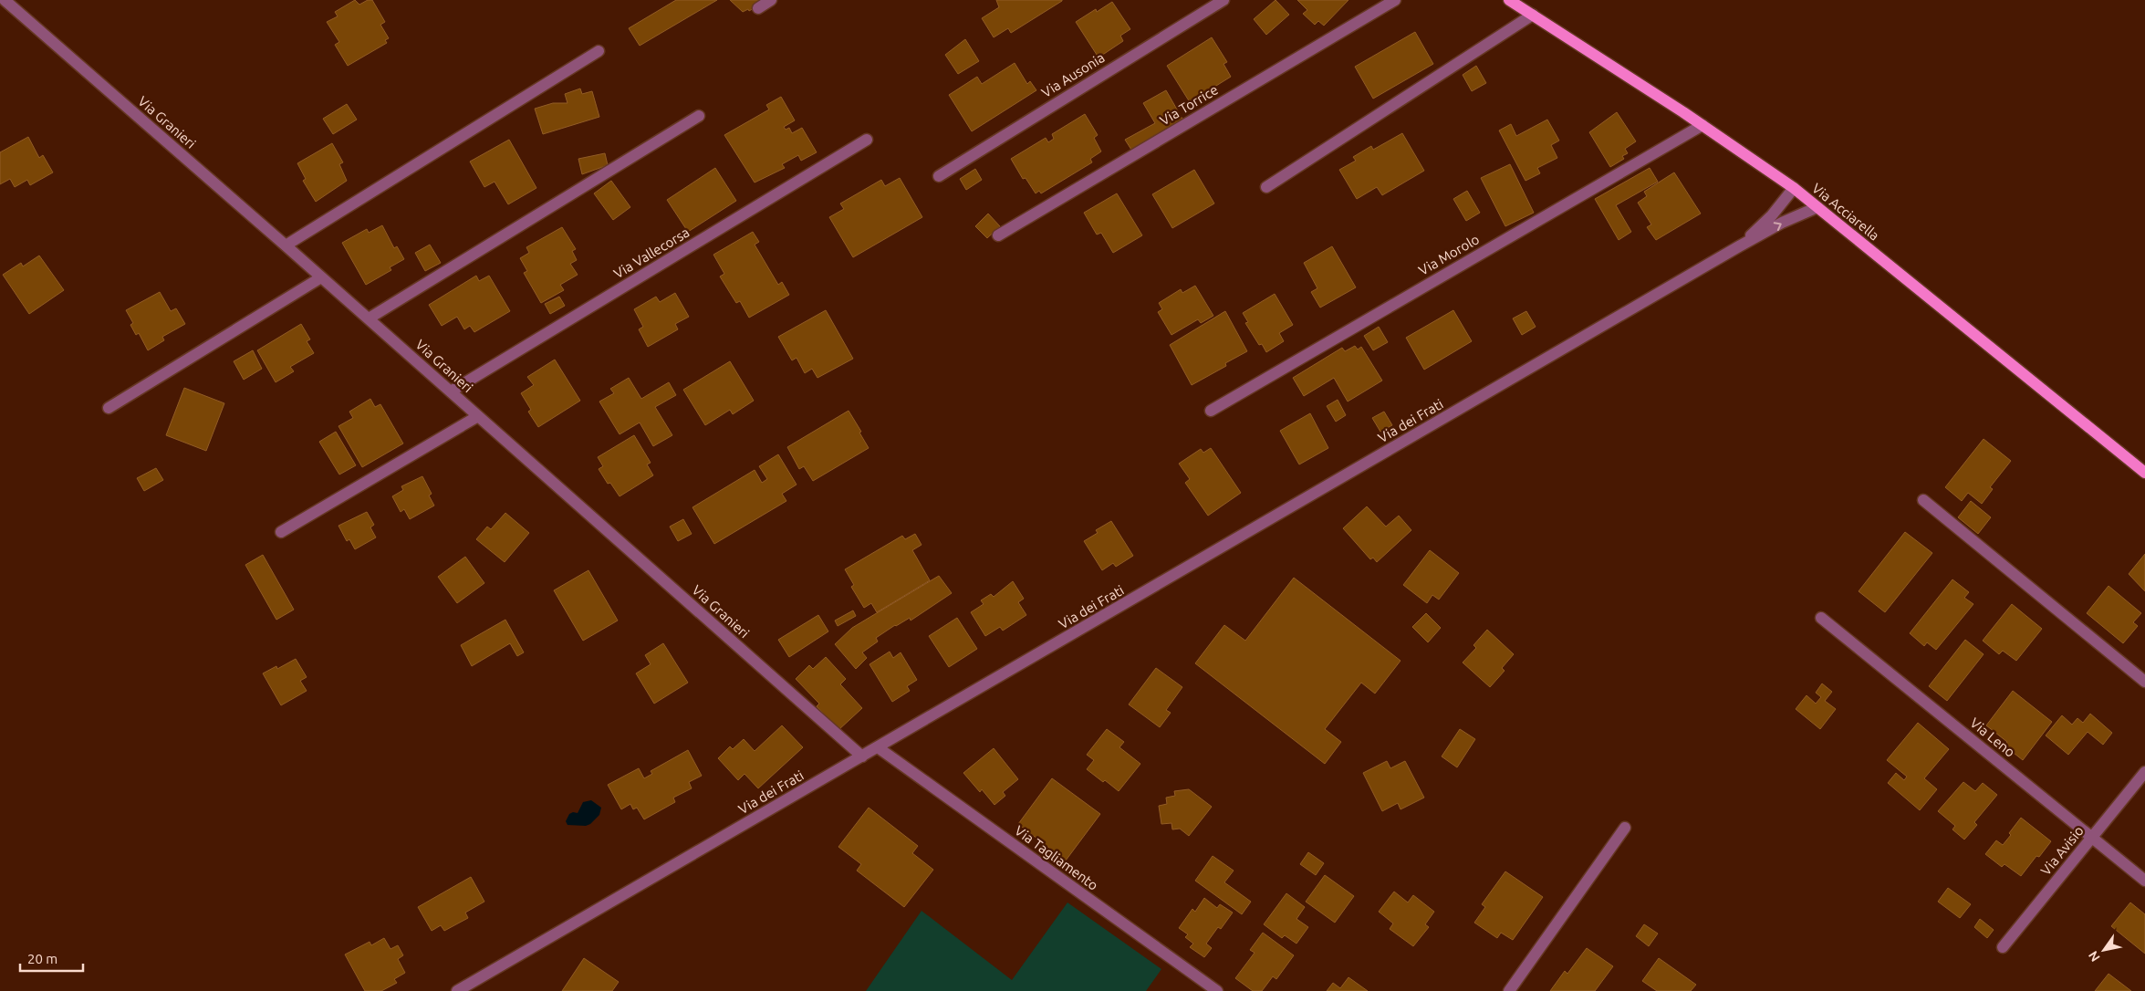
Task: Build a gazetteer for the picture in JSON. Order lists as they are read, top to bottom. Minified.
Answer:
{"streets":{"main road":["Via Acciarella"],"street":["Via Ausonia","Via Torrice","Via Granieri","Via Vallecorsa","Via Morolo","Via dei Frati","Via Leno","Via Avisio","Via Tagliamento"]},"crossings":[["Via Granieri","Via Vallecorsa"],["Via Granieri","Via dei Frati"],["Via Acciarella","Via Morolo"],["Via Acciarella","Via dei Frati"],["Via dei Frati","Via Tagliamento"],["Via Leno","Via Avisio"]],"scale_bar":"20 m","north":"bottom left"}
